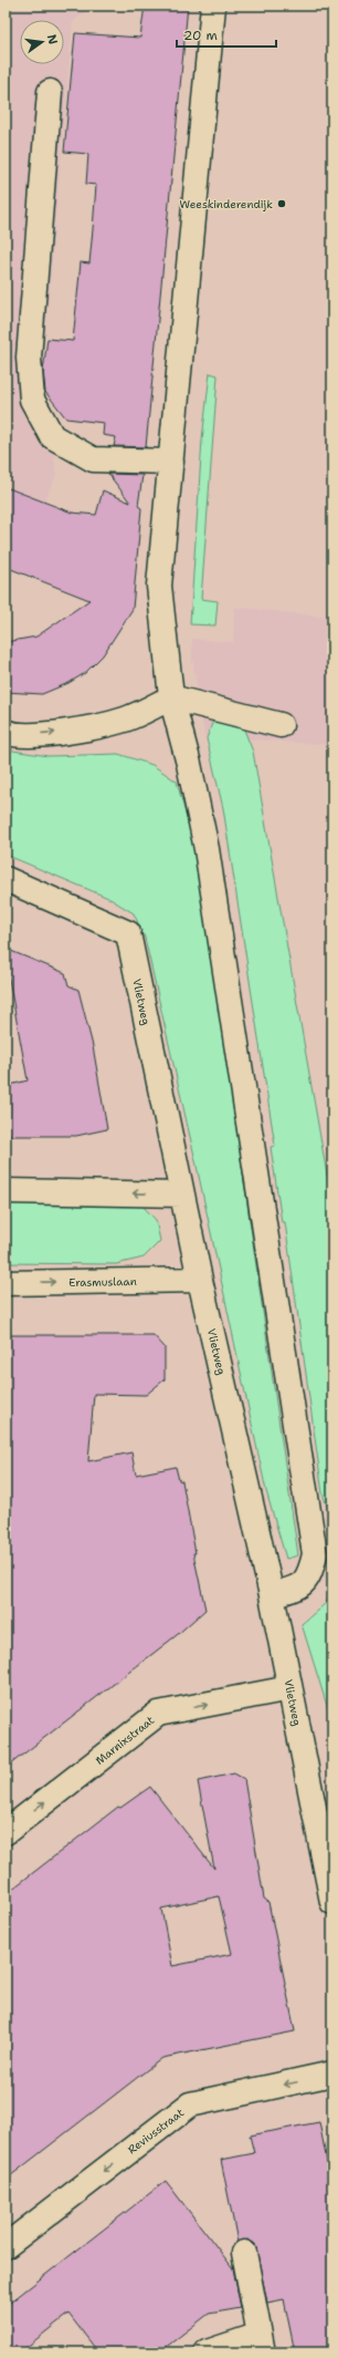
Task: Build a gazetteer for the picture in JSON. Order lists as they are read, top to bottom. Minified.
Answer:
{"streets":{"street":["Vlietweg","Erasmuslaan","Marnixstraat","Reviusstraat"]},"crossings":[["Vlietweg","Erasmuslaan"],["Vlietweg","Marnixstraat"]],"one_way":["Marnixstraat","Reviusstraat"],"places":["Weeskinderendijk"],"scale_bar":"20 m","north":"right"}
